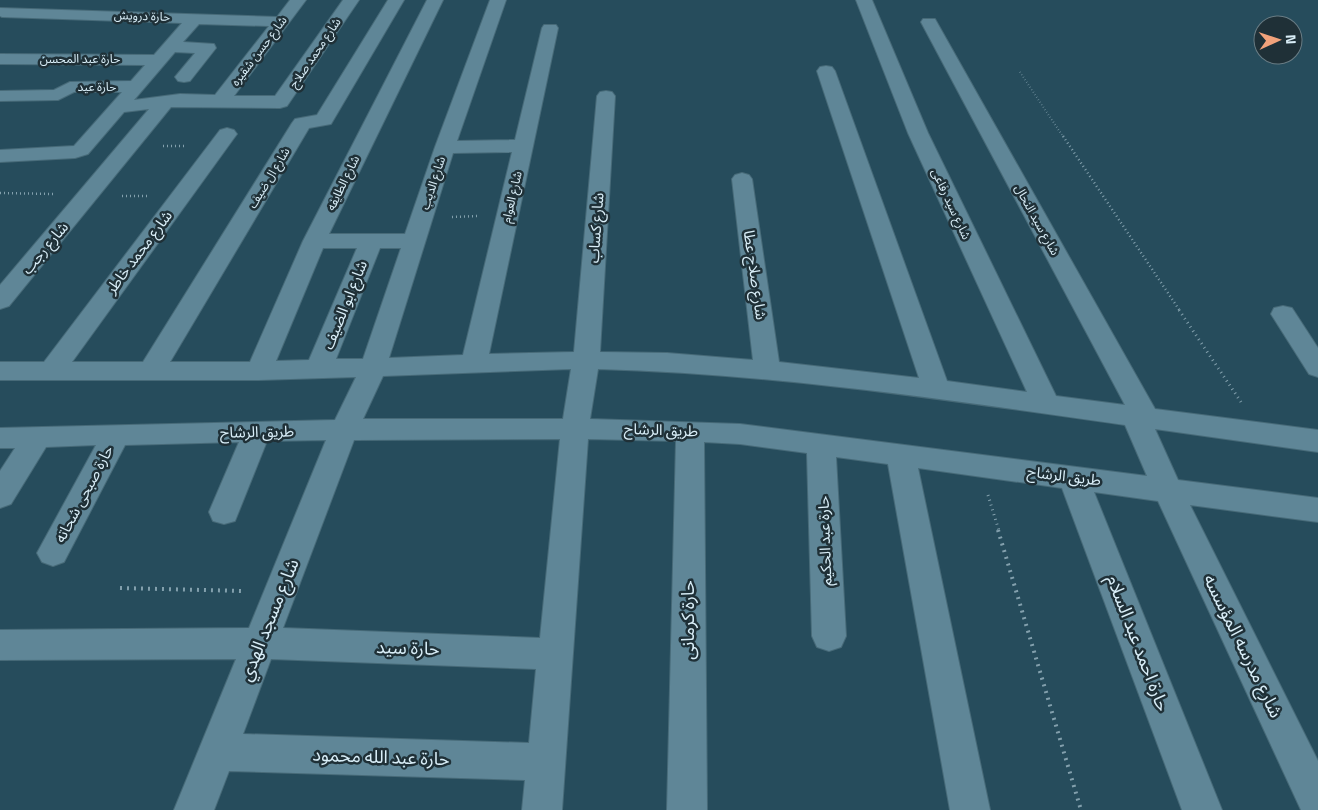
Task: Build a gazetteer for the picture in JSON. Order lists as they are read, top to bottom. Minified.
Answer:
{"streets":{"street":["حارة درويش","شارع حسن شقيره","شارع محمد صلاح","حارة عبد المحسن","حارة عيد","شارع ال ضيف","شارع الطايفه","شارع الديب","شارع العوام","شارع سيد رفاعى","شارع سيد النحال","شارع كساب","شارع رجب","شارع محمد خاطر","شارع صلاح عطا","شارع ابو الضيف","طريق الرشاح","حارة صبحى شحاته","حارة عبد الحكيم","شارع مسجد الهدي","حارة كرمانى","حارة احمد عبد السلام","شارع مدرسه المؤسسه","حارة سيد","حارة عبد الله محمود"]},"crossings":[["حارة درويش","شارع حسن شقيره"],["شارع حسن شقيره","شارع محمد صلاح"],["شارع الديب","شارع مسجد الهدي"],["شارع سيد النحال","طريق الرشاح"],["شارع سيد النحال","شارع مدرسه المؤسسه"],["شارع كساب","طريق الرشاح"],["شارع كساب","حارة سيد"],["شارع كساب","حارة عبد الله محمود"],["طريق الرشاح","حارة صبحى شحاته"],["طريق الرشاح","حارة عبد الحكيم"],["طريق الرشاح","شارع مسجد الهدي"],["طريق الرشاح","حارة كرمانى"],["طريق الرشاح","حارة احمد عبد السلام"],["طريق الرشاح","شارع مدرسه المؤسسه"],["شارع مسجد الهدي","حارة سيد"],["شارع مسجد الهدي","حارة عبد الله محمود"]],"north":"right"}
